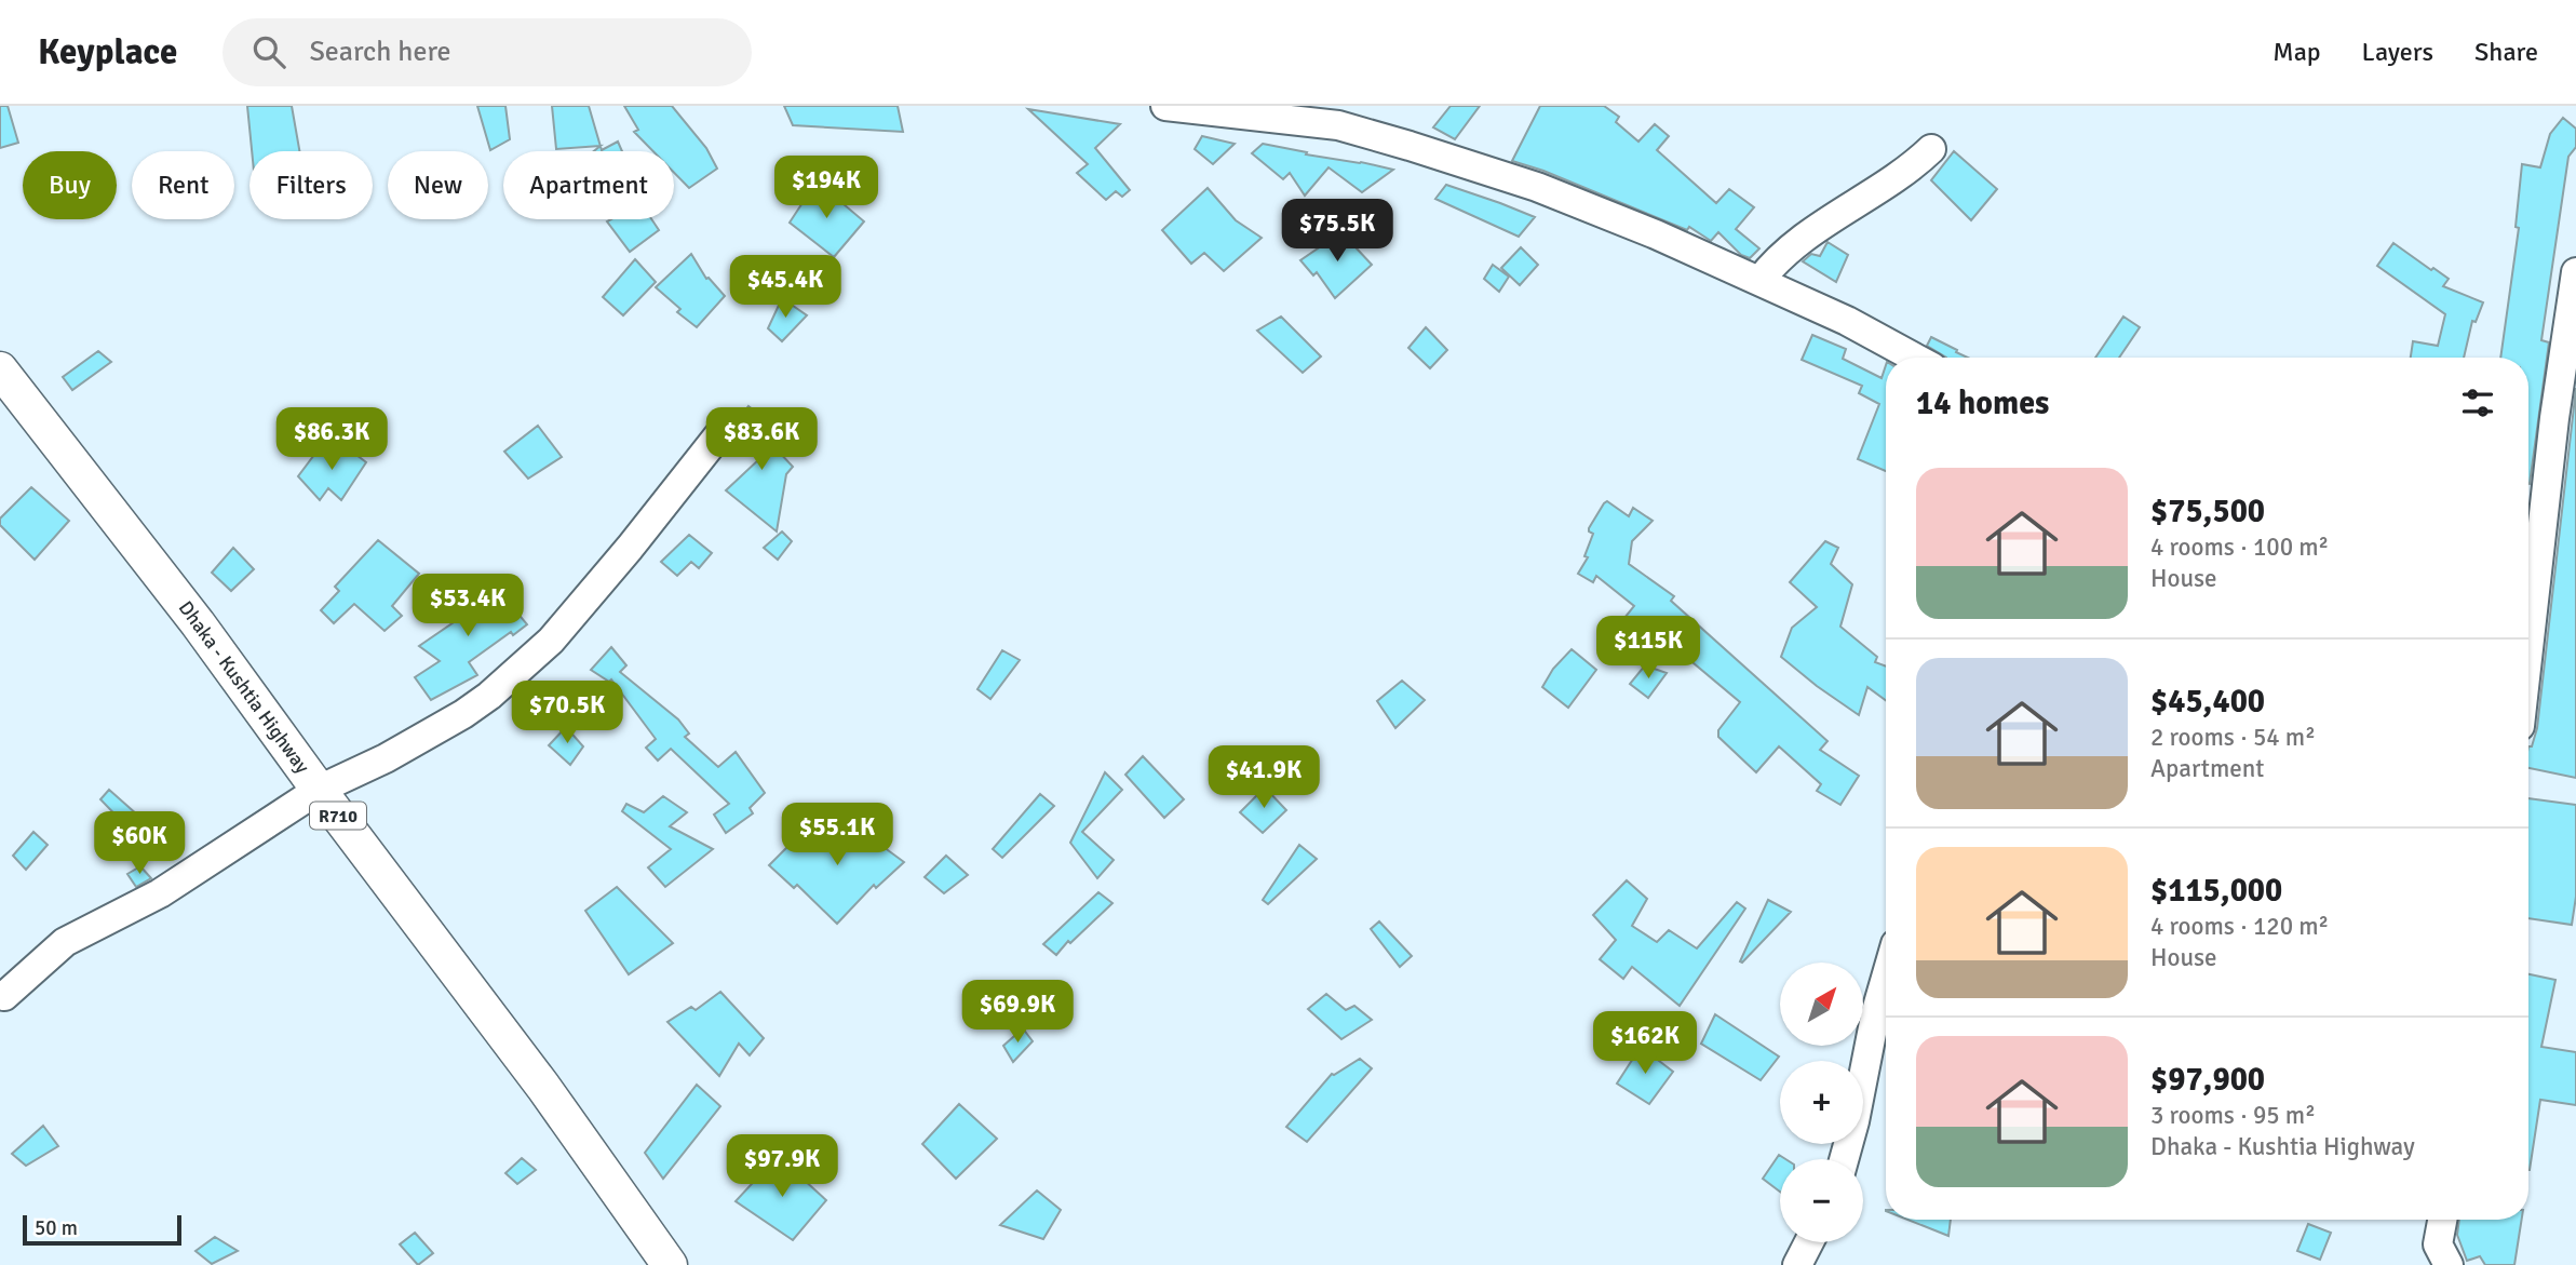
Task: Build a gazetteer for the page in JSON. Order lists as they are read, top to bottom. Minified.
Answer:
{"streets":{"main road":["Dhaka - Kushtia Highway","R710"]},"scale_bar":"50 m","north":"top right","page":{"header":"Keyplace","search":"Search here","nav":["Map","Layers","Share"],"chip":["Buy","Rent","Filters","New","Apartment"],"price":["$194K","$75.5K","$45.4K","$86.3K","$83.6K","$53.4K","$115K","$70.5K","$41.9K","$55.1K","$60K","$69.9K","$162K","$97.9K"],"heading":"14 homes","list":[{"name":"$75,500","note":"4 rooms · 100 m² · House"},{"name":"$45,400","note":"2 rooms · 54 m² · Apartment"},{"name":"$115,000","note":"4 rooms · 120 m² · House"},{"name":"$97,900","note":"3 rooms · 95 m² · Dhaka - Kushtia Highway"}],"map_buttons":["+","−"],"scale":"50 m"}}
